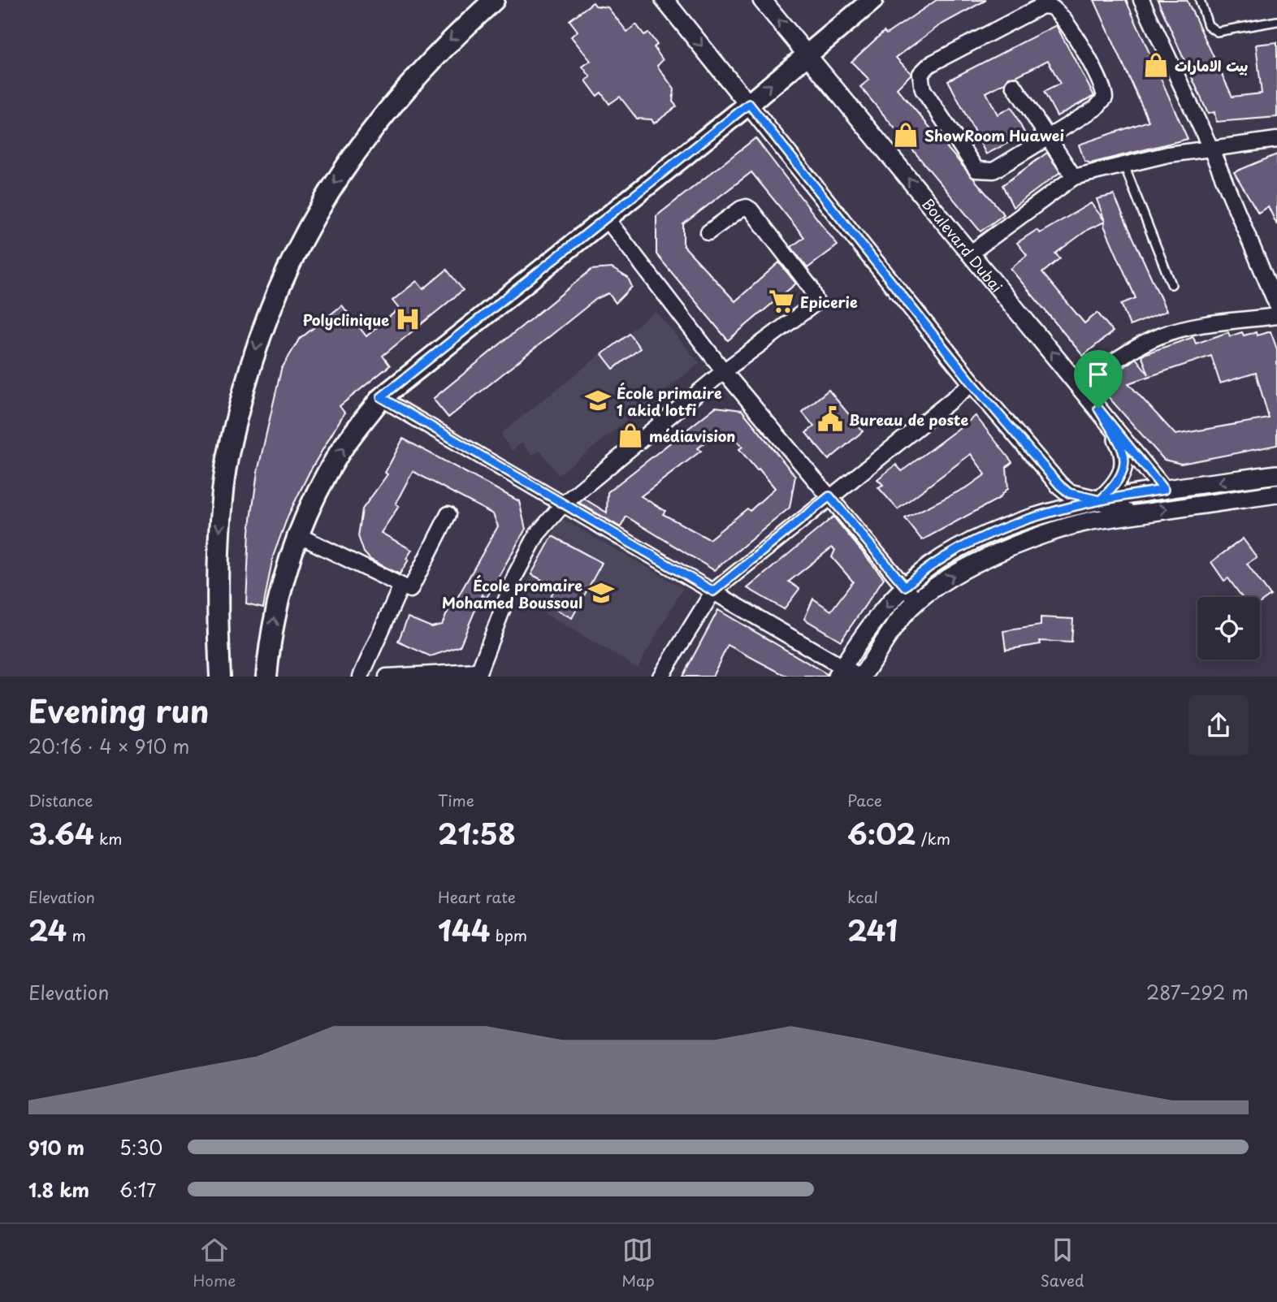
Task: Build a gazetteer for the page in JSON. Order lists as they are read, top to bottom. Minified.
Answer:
{"streets":{"street":["Boulevard Dubai"]},"places":{"shop":["بيت الامارات","ShowRoom Huawei","médiavision"],"supermarket":["Epicerie"],"hospital":["Polyclinique"],"school or university":["École primaire 1 akid lotfi","École promaire Mohamed Boussoul"],"public building":["Bureau de poste"]},"page":{"heading":["Evening run","20:16 · 4 × 910 m"],"stats":[["Distance","3.64 km"],["Time","21:58"],["Pace","6:02 /km"],["Elevation","24 m"],["Heart rate","144 bpm"],["kcal","241"]],"chart":["Elevation","287–292 m"],"list":[{"name":"910 m","note":"5:30"},{"name":"1.8 km","note":"6:17"}],"tabs":["Home","Map","Saved"]}}
